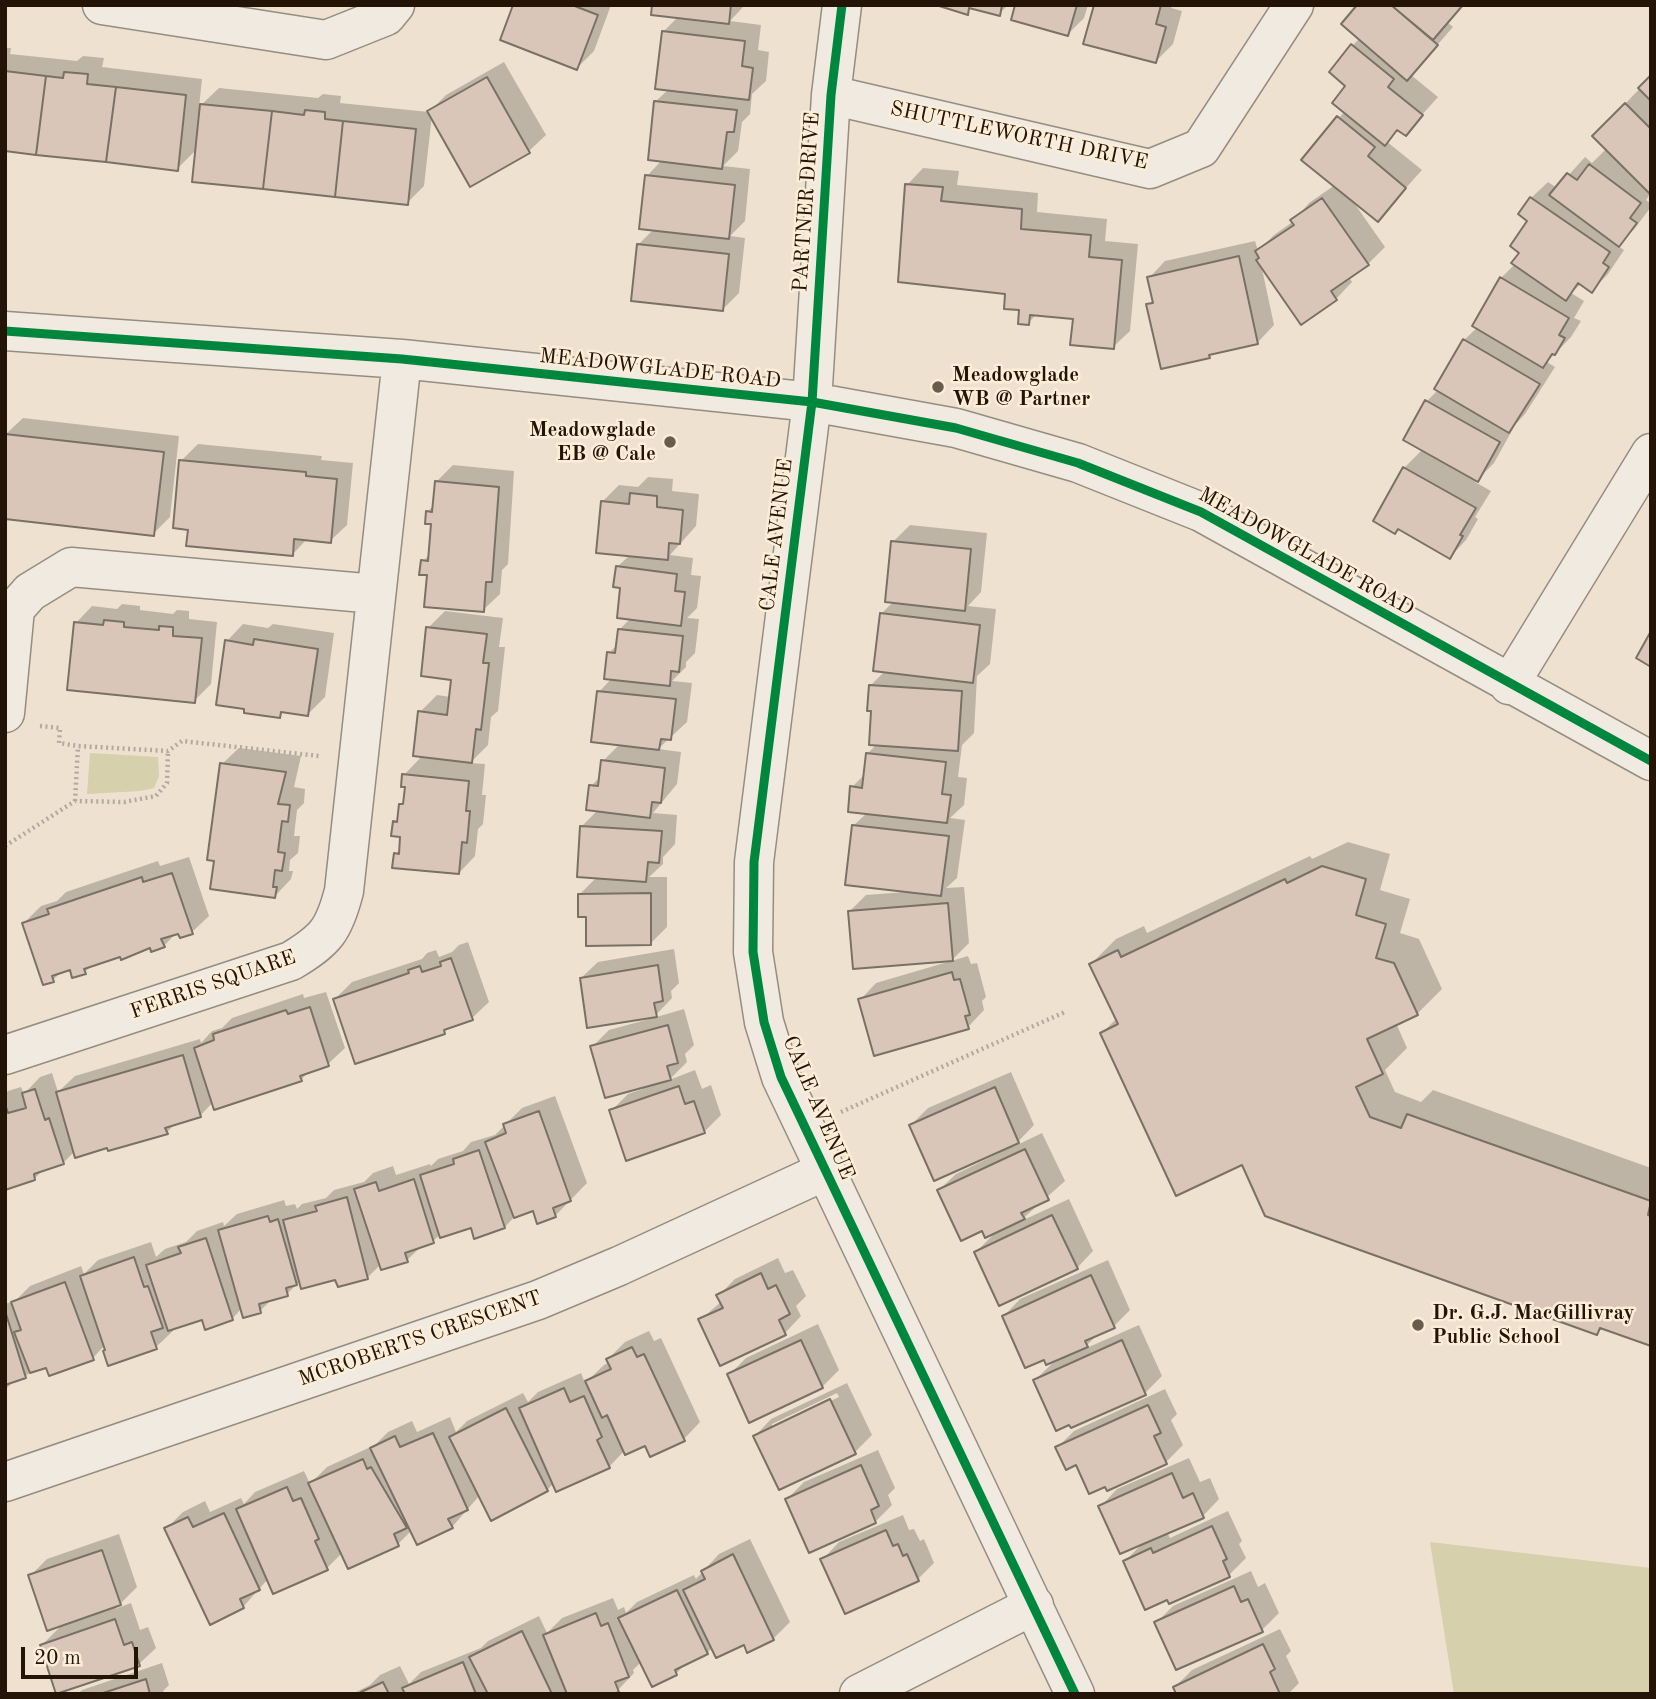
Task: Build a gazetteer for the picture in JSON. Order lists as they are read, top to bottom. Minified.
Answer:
{"streets":{"street":["SHUTTLEWORTH DRIVE","PARTNER DRIVE","MEADOWGLADE ROAD","CALE AVENUE","FERRIS SQUARE","MCROBERTS CRESCENT"]},"crossings":[["SHUTTLEWORTH DRIVE","PARTNER DRIVE"],["PARTNER DRIVE","MEADOWGLADE ROAD"],["PARTNER DRIVE","CALE AVENUE"],["MEADOWGLADE ROAD","CALE AVENUE"],["MEADOWGLADE ROAD","FERRIS SQUARE"],["CALE AVENUE","MCROBERTS CRESCENT"]],"places":["Meadowglade WB @ Partner","Meadowglade EB @ Cale","Dr. G.J. MacGillivray Public School"],"scale_bar":"20 m"}
